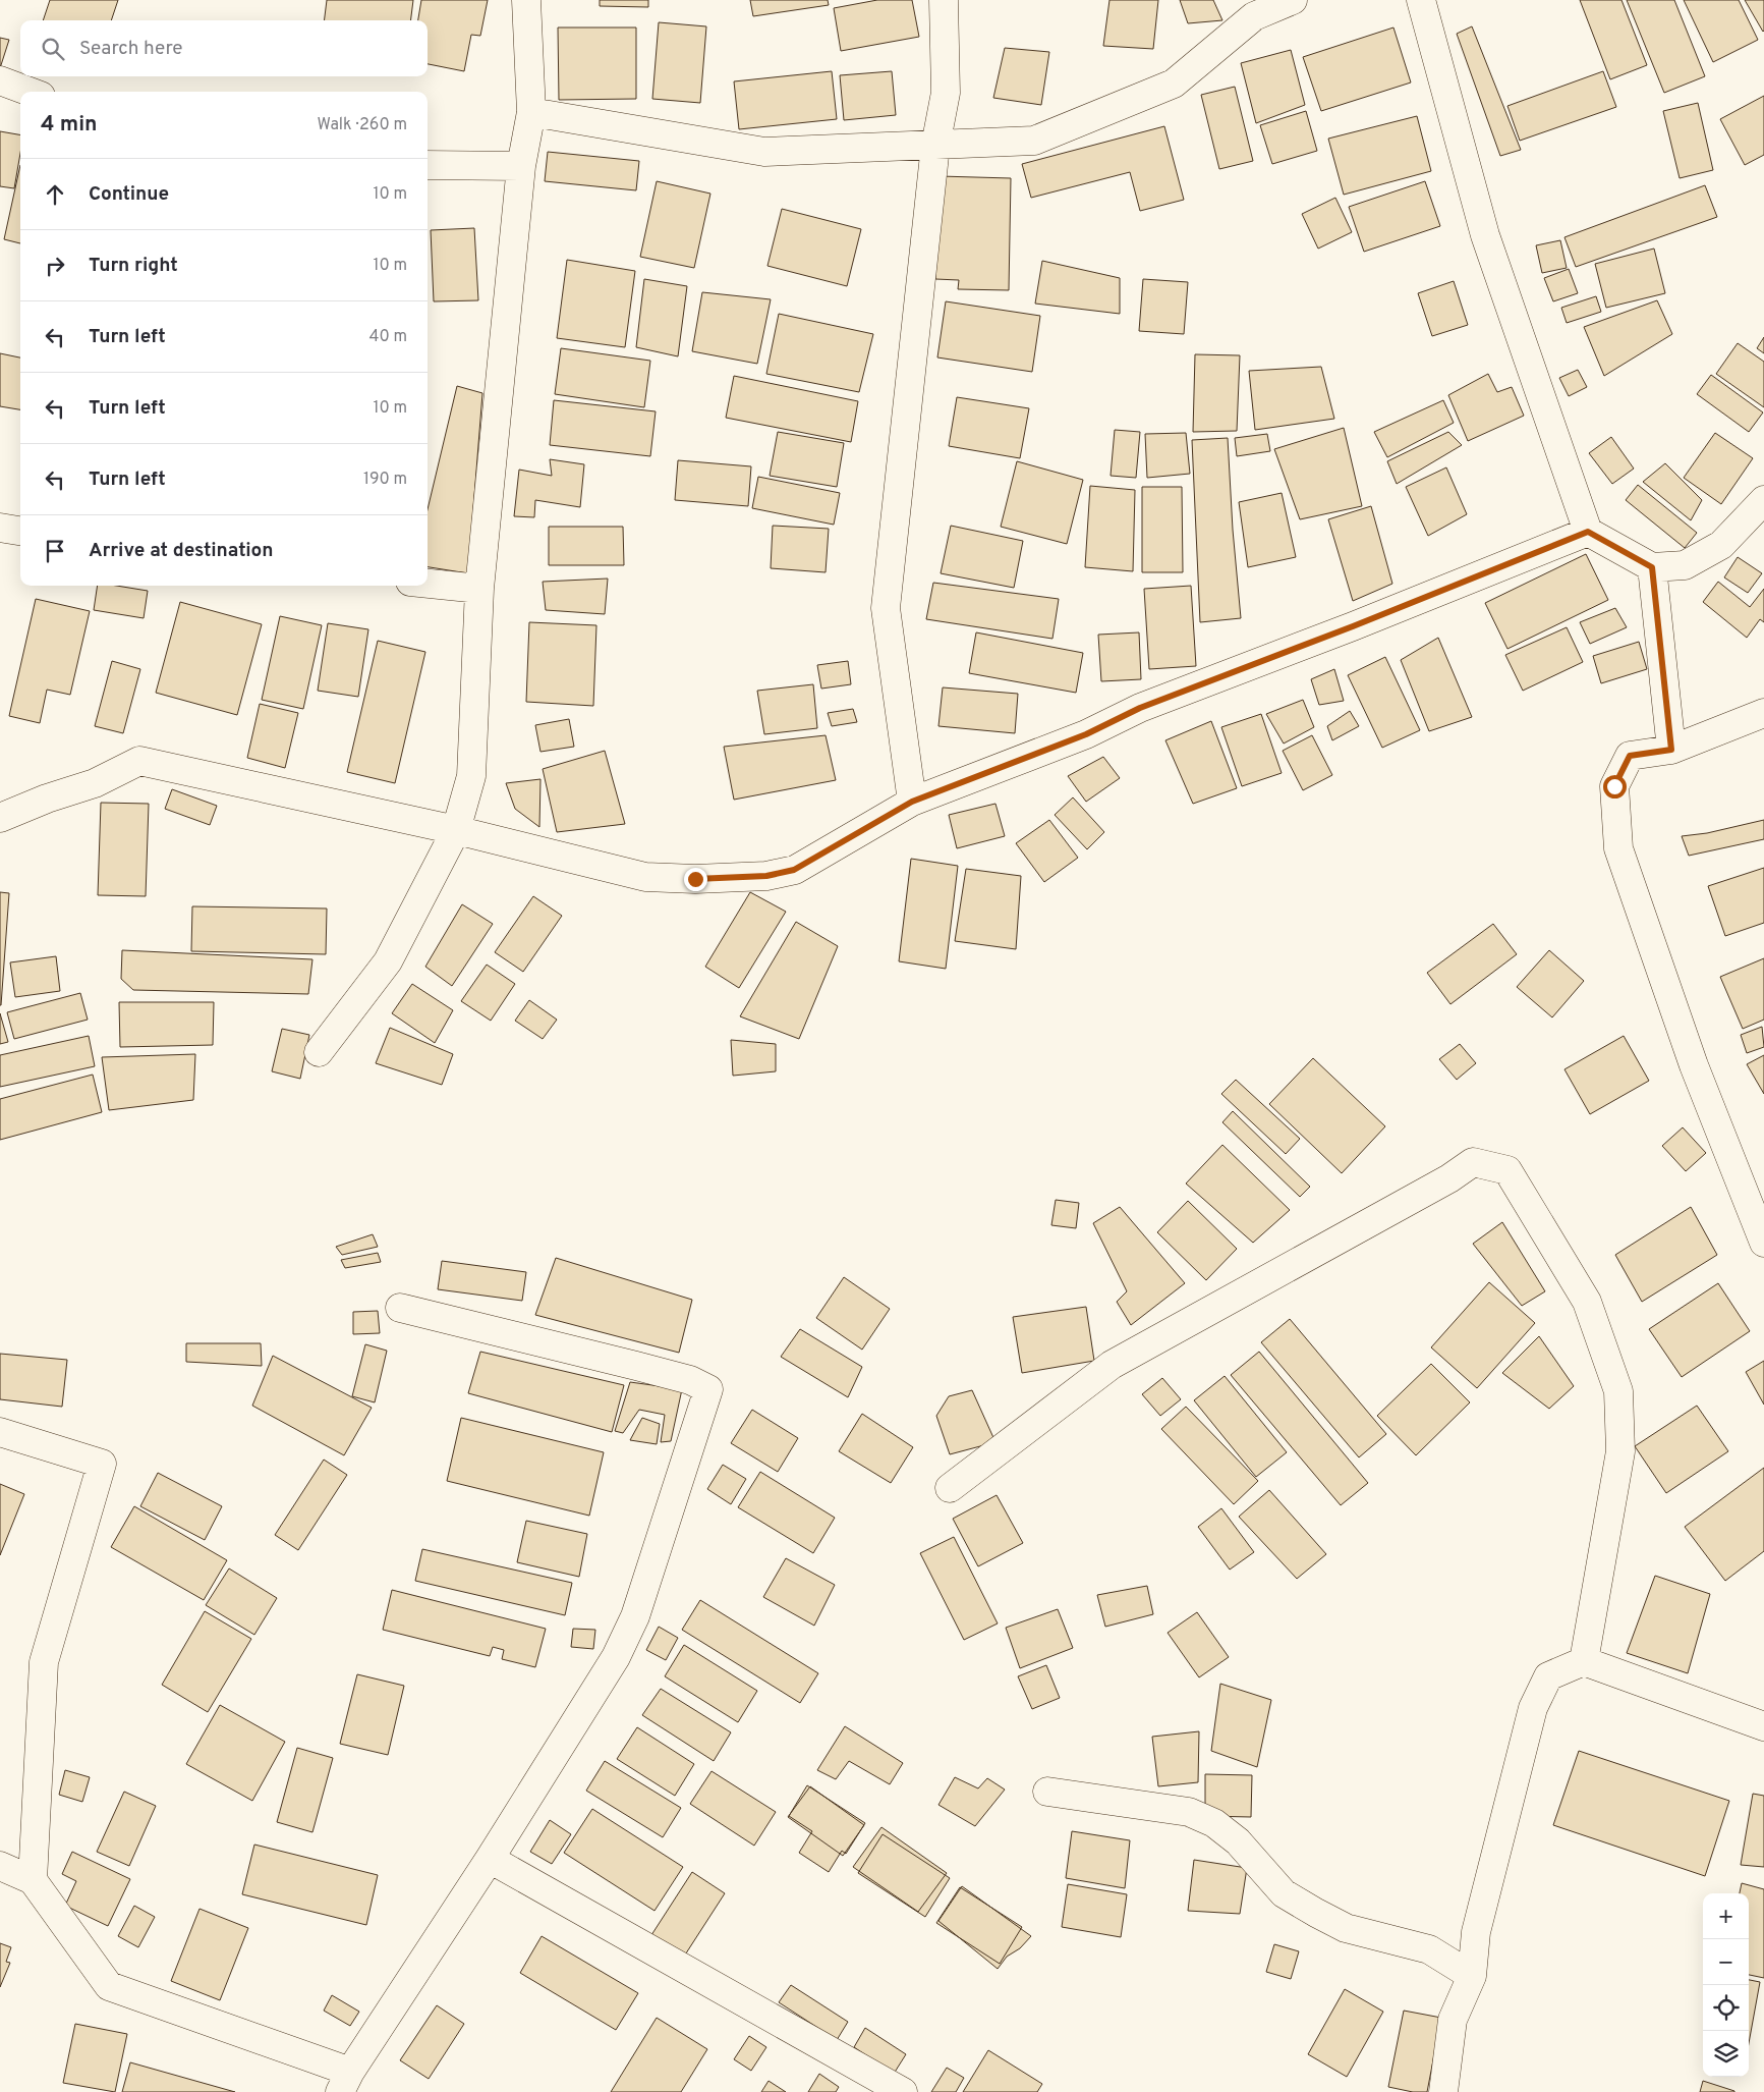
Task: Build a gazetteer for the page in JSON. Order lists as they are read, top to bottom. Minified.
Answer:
{"page":{"search":"Search here","heading":["4 min","Walk · 260 m"],"list":[["Continue","10 m"],["Turn right","10 m"],["Turn left","40 m"],["Turn left","10 m"],["Turn left","190 m"],"Arrive at destination"],"map_buttons":["+","−"]}}
